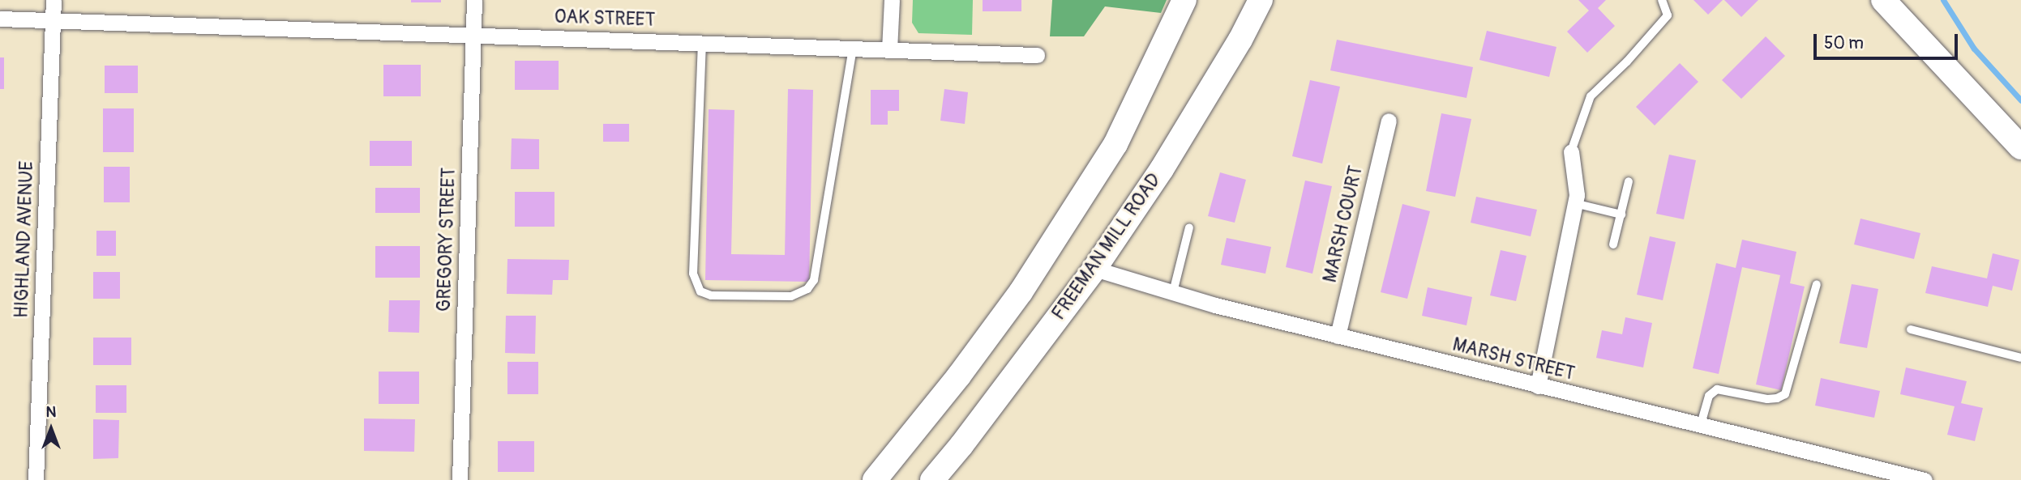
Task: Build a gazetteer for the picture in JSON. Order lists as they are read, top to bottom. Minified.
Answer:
{"streets":{"main road":["FREEMAN MILL ROAD"],"street":["OAK STREET","MARSH COURT","HIGHLAND AVENUE","GREGORY STREET","MARSH STREET"]},"crossings":[["OAK STREET","HIGHLAND AVENUE"],["OAK STREET","GREGORY STREET"],["MARSH COURT","MARSH STREET"],["FREEMAN MILL ROAD","MARSH STREET"]],"scale_bar":"50 m","north":"top"}
